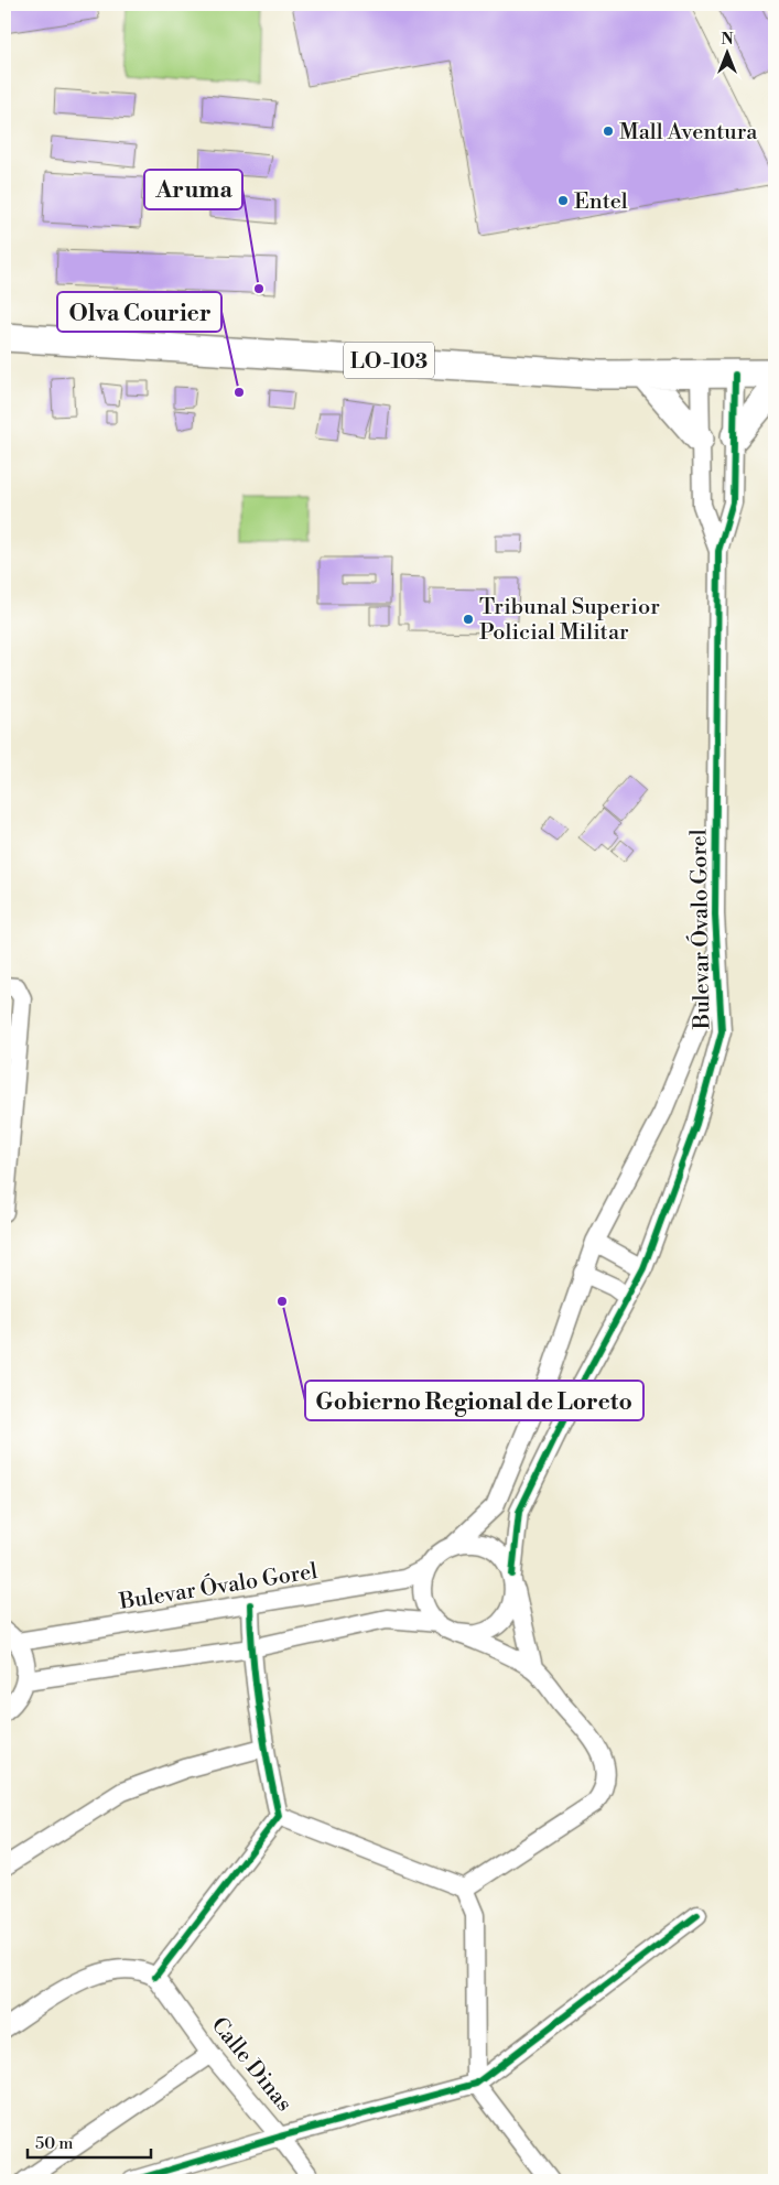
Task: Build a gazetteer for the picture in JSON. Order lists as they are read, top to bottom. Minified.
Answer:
{"streets":{"main road":["LO-103"],"street":["Bulevar Óvalo Gorel","Calle Dinas"]},"crossings":[["LO-103","Bulevar Óvalo Gorel"]],"places":["Mall Aventura","Entel","Aruma","Olva Courier","Tribunal Superior Policial Militar","Gobierno Regional de Loreto"],"scale_bar":"50 m","north":"top"}
